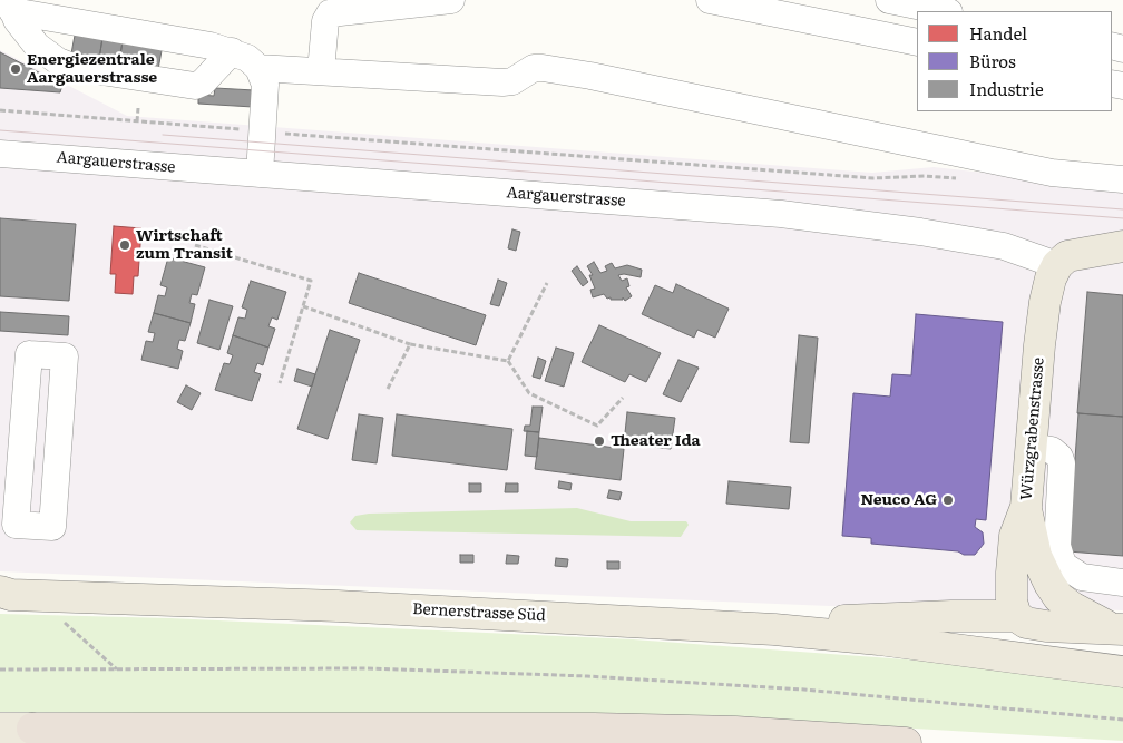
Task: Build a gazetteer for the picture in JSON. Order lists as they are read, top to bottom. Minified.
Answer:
{"streets":{"main road":["Würzgrabenstrasse","Bernerstrasse Süd"],"street":["Aargauerstrasse"]},"crossings":[["Aargauerstrasse","Würzgrabenstrasse"]],"places":["Energiezentrale Aargauerstrasse","Wirtschaft zum Transit","Theater Ida","Neuco AG"],"legend":["Handel","Büros","Industrie"]}
